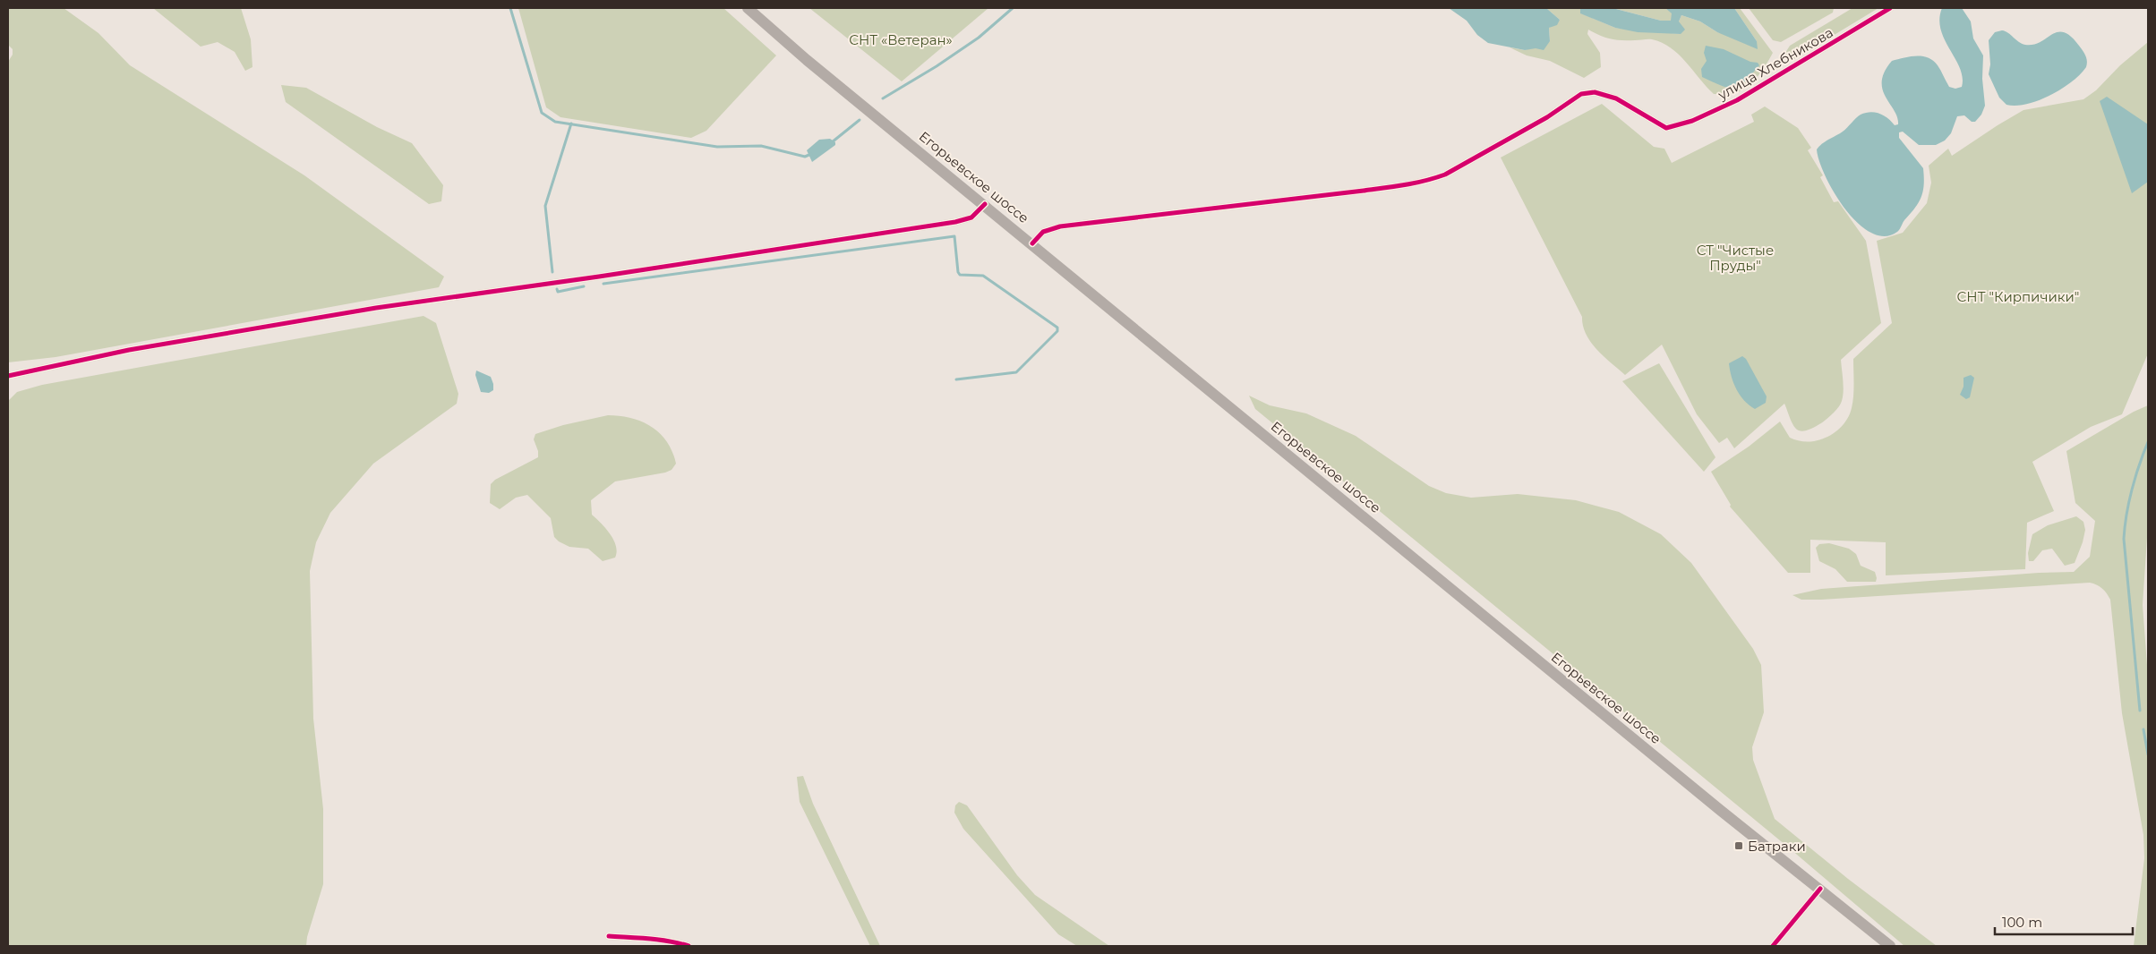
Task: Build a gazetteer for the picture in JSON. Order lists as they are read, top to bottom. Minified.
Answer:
{"streets":{"main road":["Егорьевское шоссе"],"street":["улица Хлебникова"]},"crossings":[["улица Хлебникова","Егорьевское шоссе"]],"parks":["СНТ «Ветеран»","СТ \"Чистые Пруды\"","СНТ \"Кирпичики\""],"places":{"transit":["Батраки"]},"scale_bar":"100 m"}
